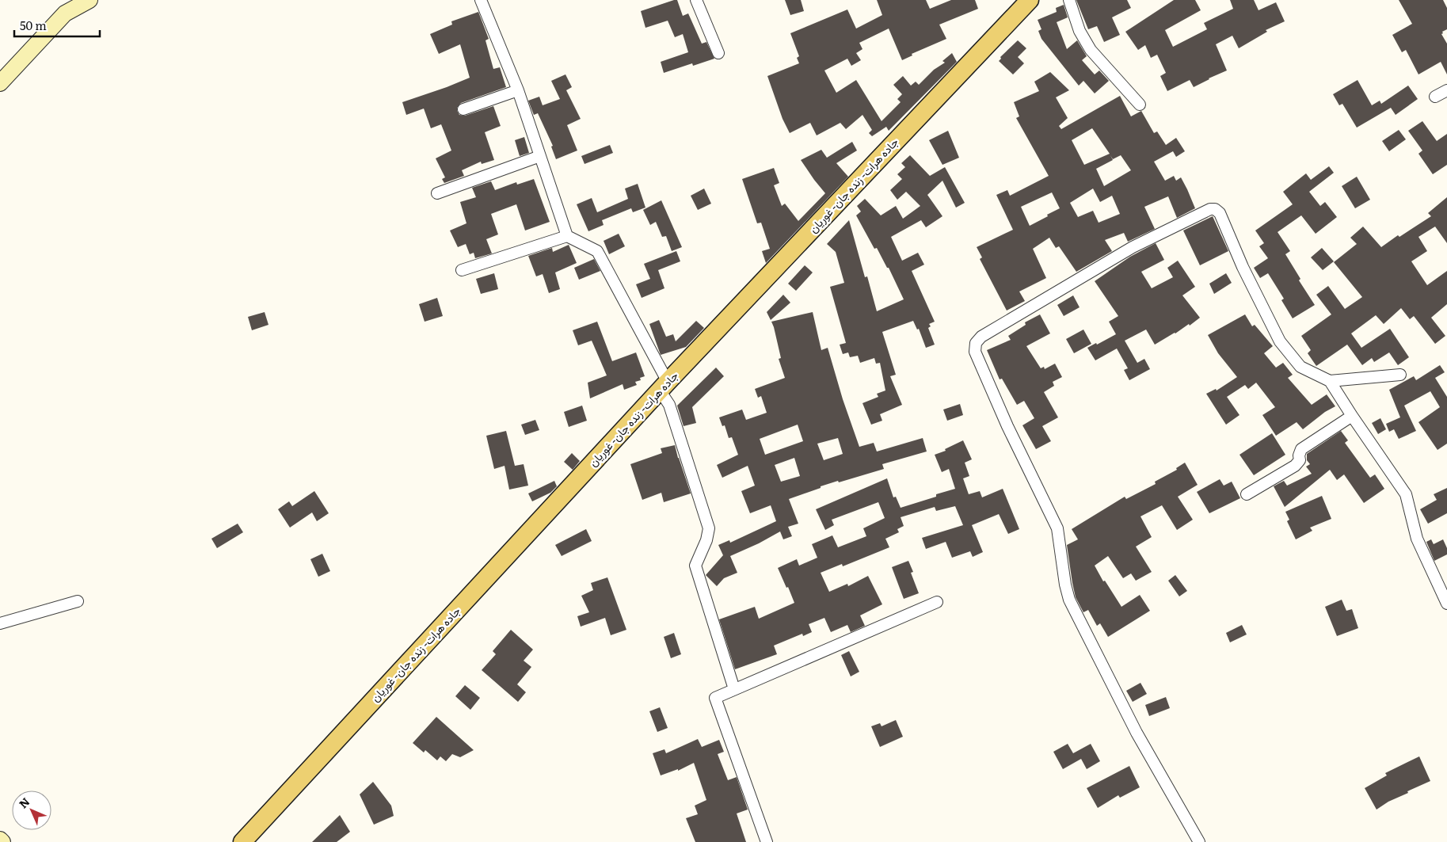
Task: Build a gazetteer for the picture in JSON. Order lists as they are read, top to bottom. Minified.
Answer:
{"streets":{"main road":["جاده هرات- زنده جان- غوریان"]},"scale_bar":"50 m","north":"top left"}
